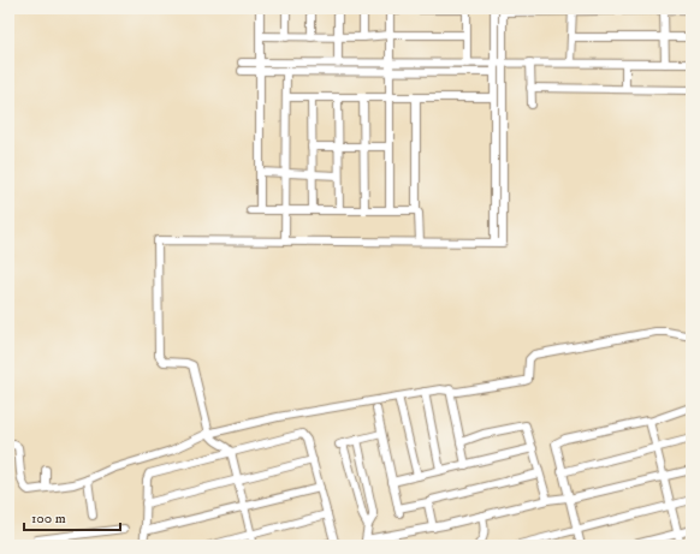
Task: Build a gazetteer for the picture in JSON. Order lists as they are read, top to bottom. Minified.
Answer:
{"scale_bar":"100 m"}
